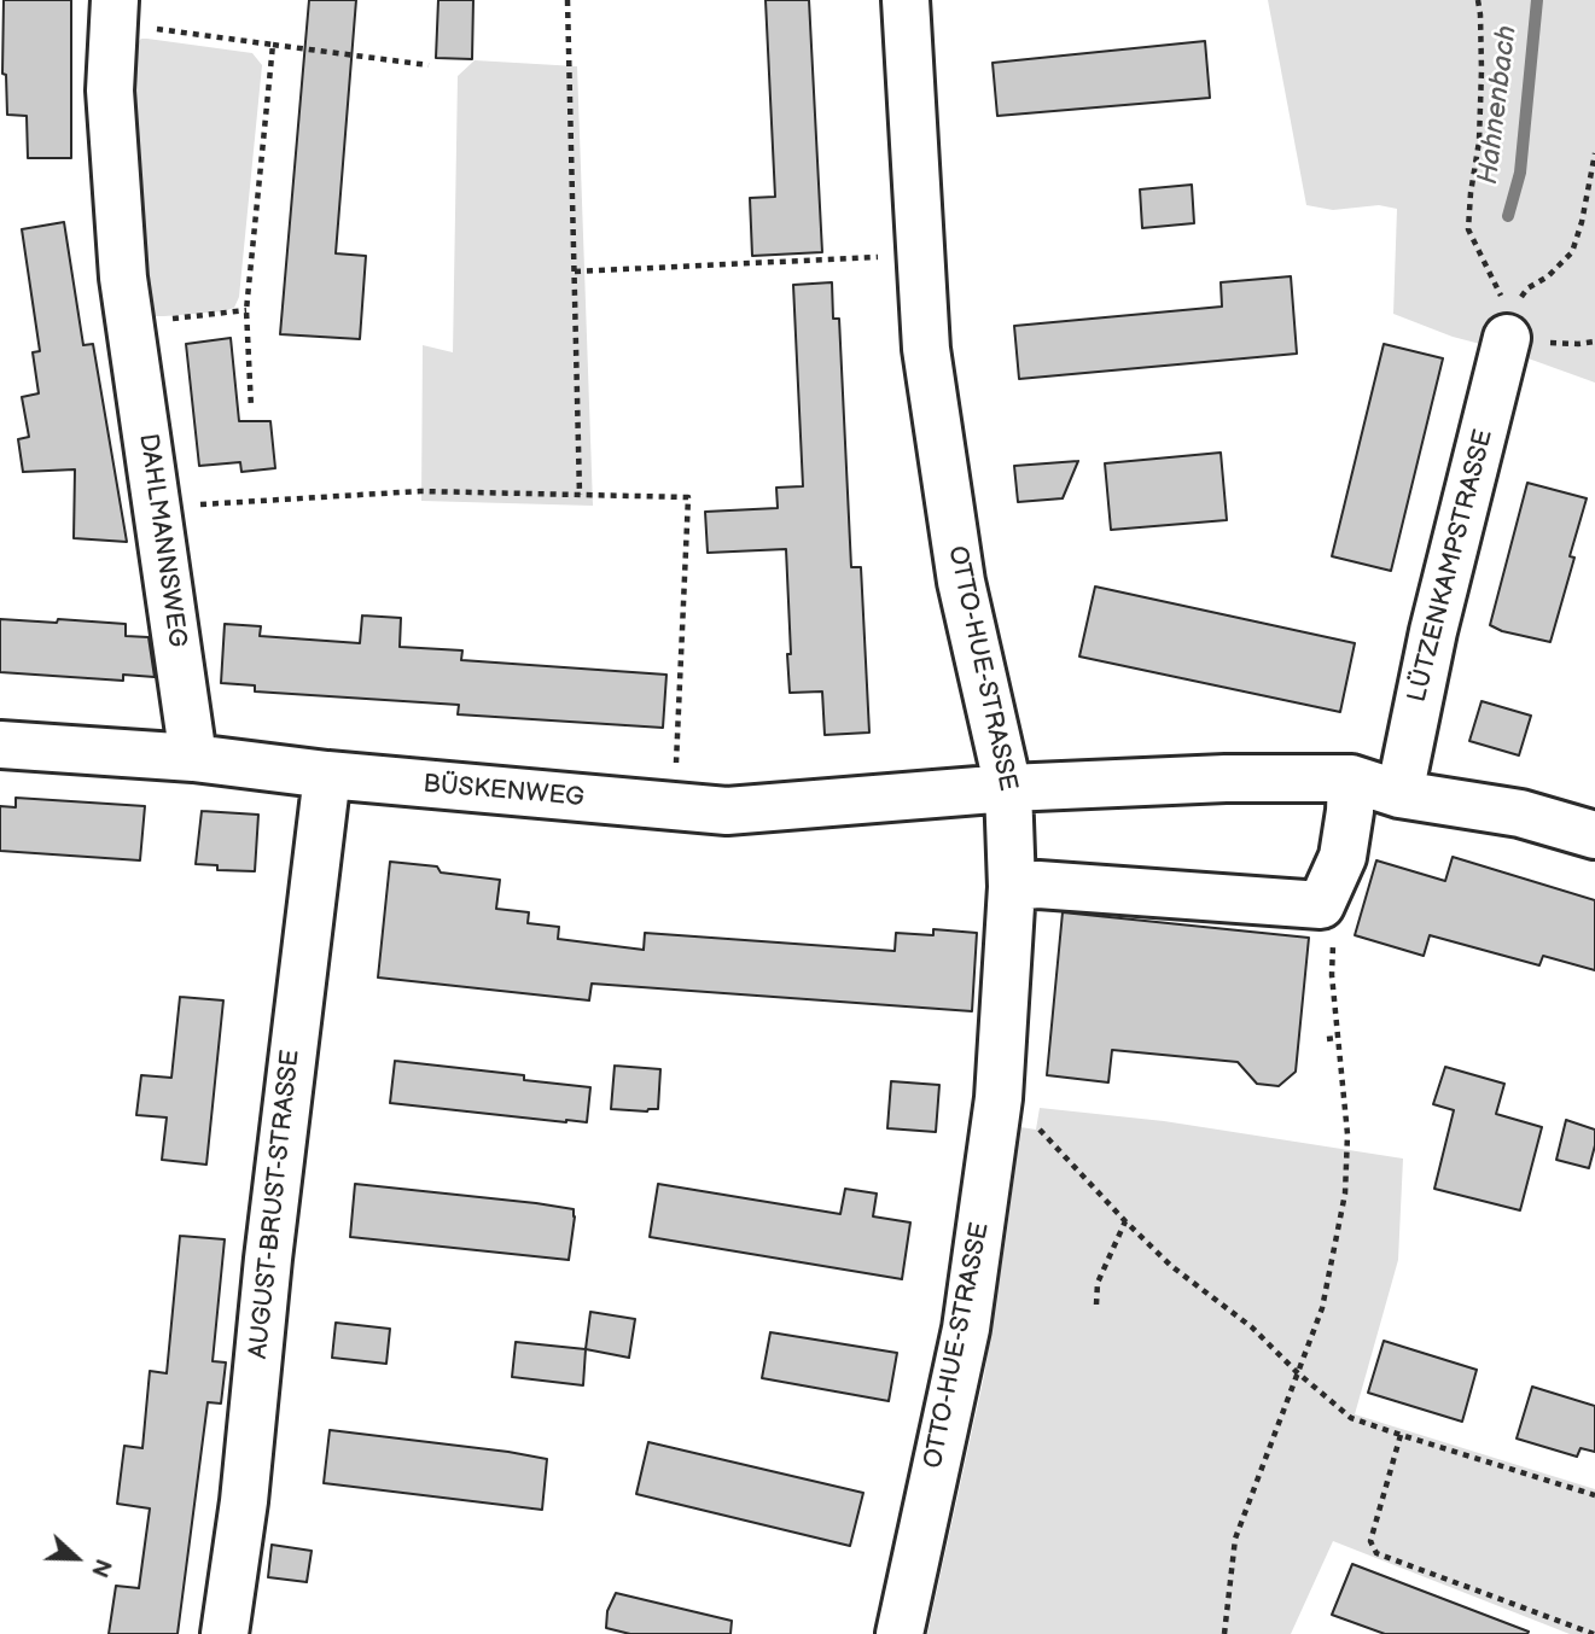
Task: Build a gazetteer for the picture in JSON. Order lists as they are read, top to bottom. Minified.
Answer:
{"streets":{"street":["DAHLMANNSWEG","LÜTZENKAMPSTRASSE","OTTO-HUE-STRASSE","BÜSKENWEG","AUGUST-BRUST-STRASSE"]},"crossings":[["DAHLMANNSWEG","BÜSKENWEG"],["OTTO-HUE-STRASSE","BÜSKENWEG"],["BÜSKENWEG","AUGUST-BRUST-STRASSE"]],"water":["Hahnenbach"],"north":"right"}
